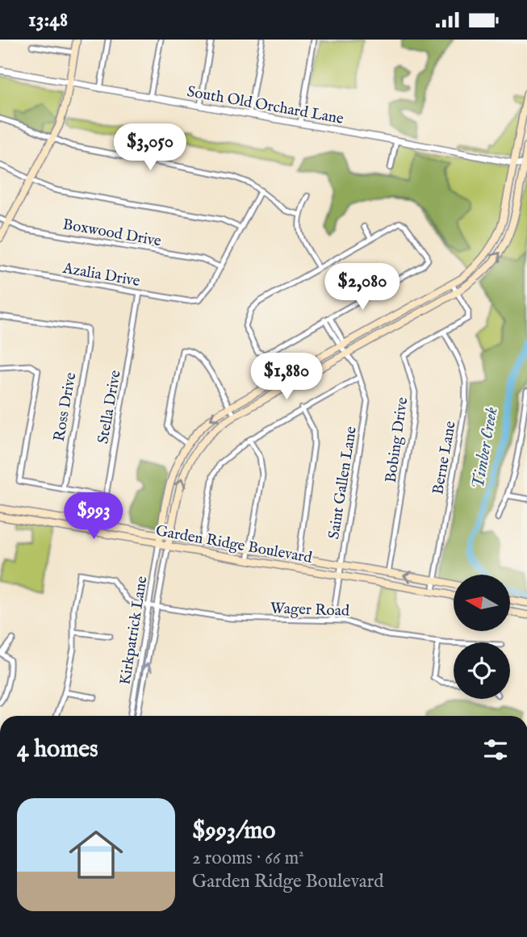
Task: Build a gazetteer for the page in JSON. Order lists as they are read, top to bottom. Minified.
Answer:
{"streets":{"main road":["Garden Ridge Boulevard"],"street":["South Old Orchard Lane","Boxwood Drive","Azalia Drive","Ross Drive","Stella Drive","Bobing Drive","Berne Lane","Saint Gallen Lane","Wager Road","Kirkpatrick Lane"]},"crossings":[["Boxwood Drive","Azalia Drive"],["Azalia Drive","Stella Drive"],["Stella Drive","Garden Ridge Boulevard"],["Bobing Drive","Berne Lane"],["Bobing Drive","Garden Ridge Boulevard"],["Berne Lane","Garden Ridge Boulevard"],["Saint Gallen Lane","Garden Ridge Boulevard"],["Saint Gallen Lane","Wager Road"],["Garden Ridge Boulevard","Kirkpatrick Lane"],["Wager Road","Kirkpatrick Lane"]],"water":["Timber Creek"],"north":"left","page":{"status":"13:48","price":["$3,050","$2,080","$1,880","$993"],"heading":"4 homes","list":[{"name":"$993/mo","note":"2 rooms · 66 m² · Garden Ridge Boulevard"}]}}
